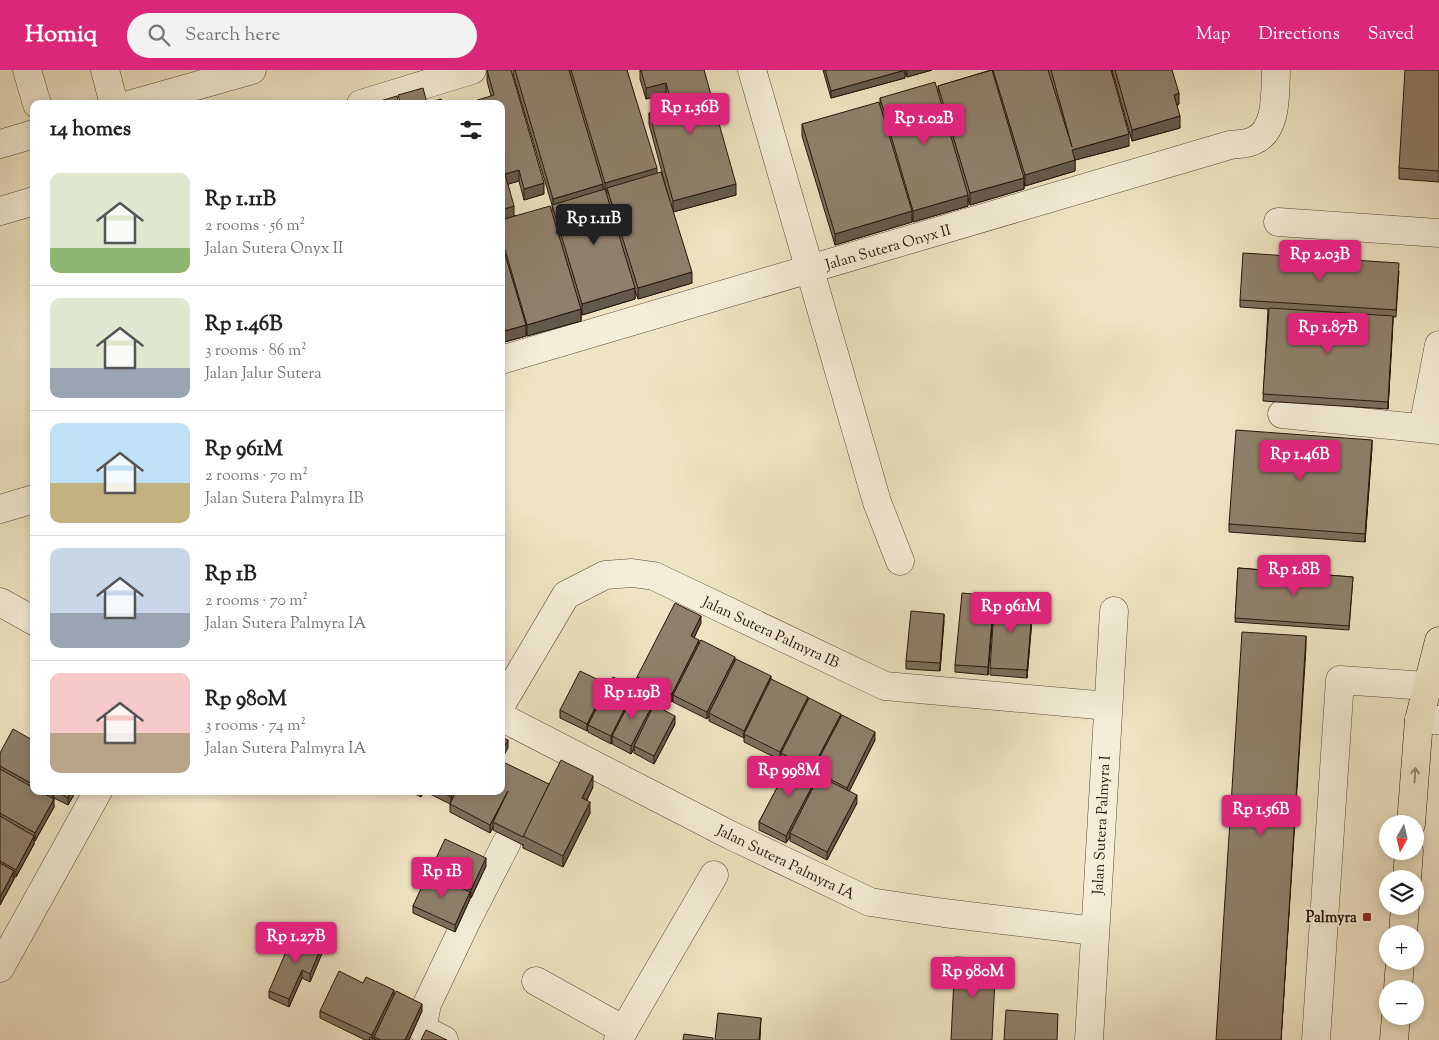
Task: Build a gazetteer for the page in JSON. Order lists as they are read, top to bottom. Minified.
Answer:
{"streets":{"street":["Jalan Sutera Onyx II","Jalan Sutera Palmyra IB","Jalan Sutera Palmyra I","Jalan Sutera Palmyra IA"]},"crossings":[["Jalan Sutera Palmyra IB","Jalan Sutera Palmyra I"],["Jalan Sutera Palmyra I","Jalan Sutera Palmyra IA"]],"places":{"transit":["Palmyra"]},"north":"bottom","page":{"header":"Homiq","search":"Search here","nav":["Map","Directions","Saved"],"price":["Rp 1.36B","Rp 1.02B","Rp 1.11B","Rp 2.03B","Rp 1.87B","Rp 1.46B","Rp 1.8B","Rp 961M","Rp 1.19B","Rp 998M","Rp 1.56B","Rp 1B","Rp 1.27B","Rp 980M"],"heading":"14 homes","list":[{"name":"Rp 1.11B","note":"2 rooms · 56 m² · Jalan Sutera Onyx II"},{"name":"Rp 1.46B","note":"3 rooms · 86 m² · Jalan Jalur Sutera"},{"name":"Rp 961M","note":"2 rooms · 70 m² · Jalan Sutera Palmyra IB"},{"name":"Rp 1B","note":"2 rooms · 70 m² · Jalan Sutera Palmyra IA"},{"name":"Rp 980M","note":"3 rooms · 74 m² · Jalan Sutera Palmyra IA"}],"map_buttons":["+","−"]}}
